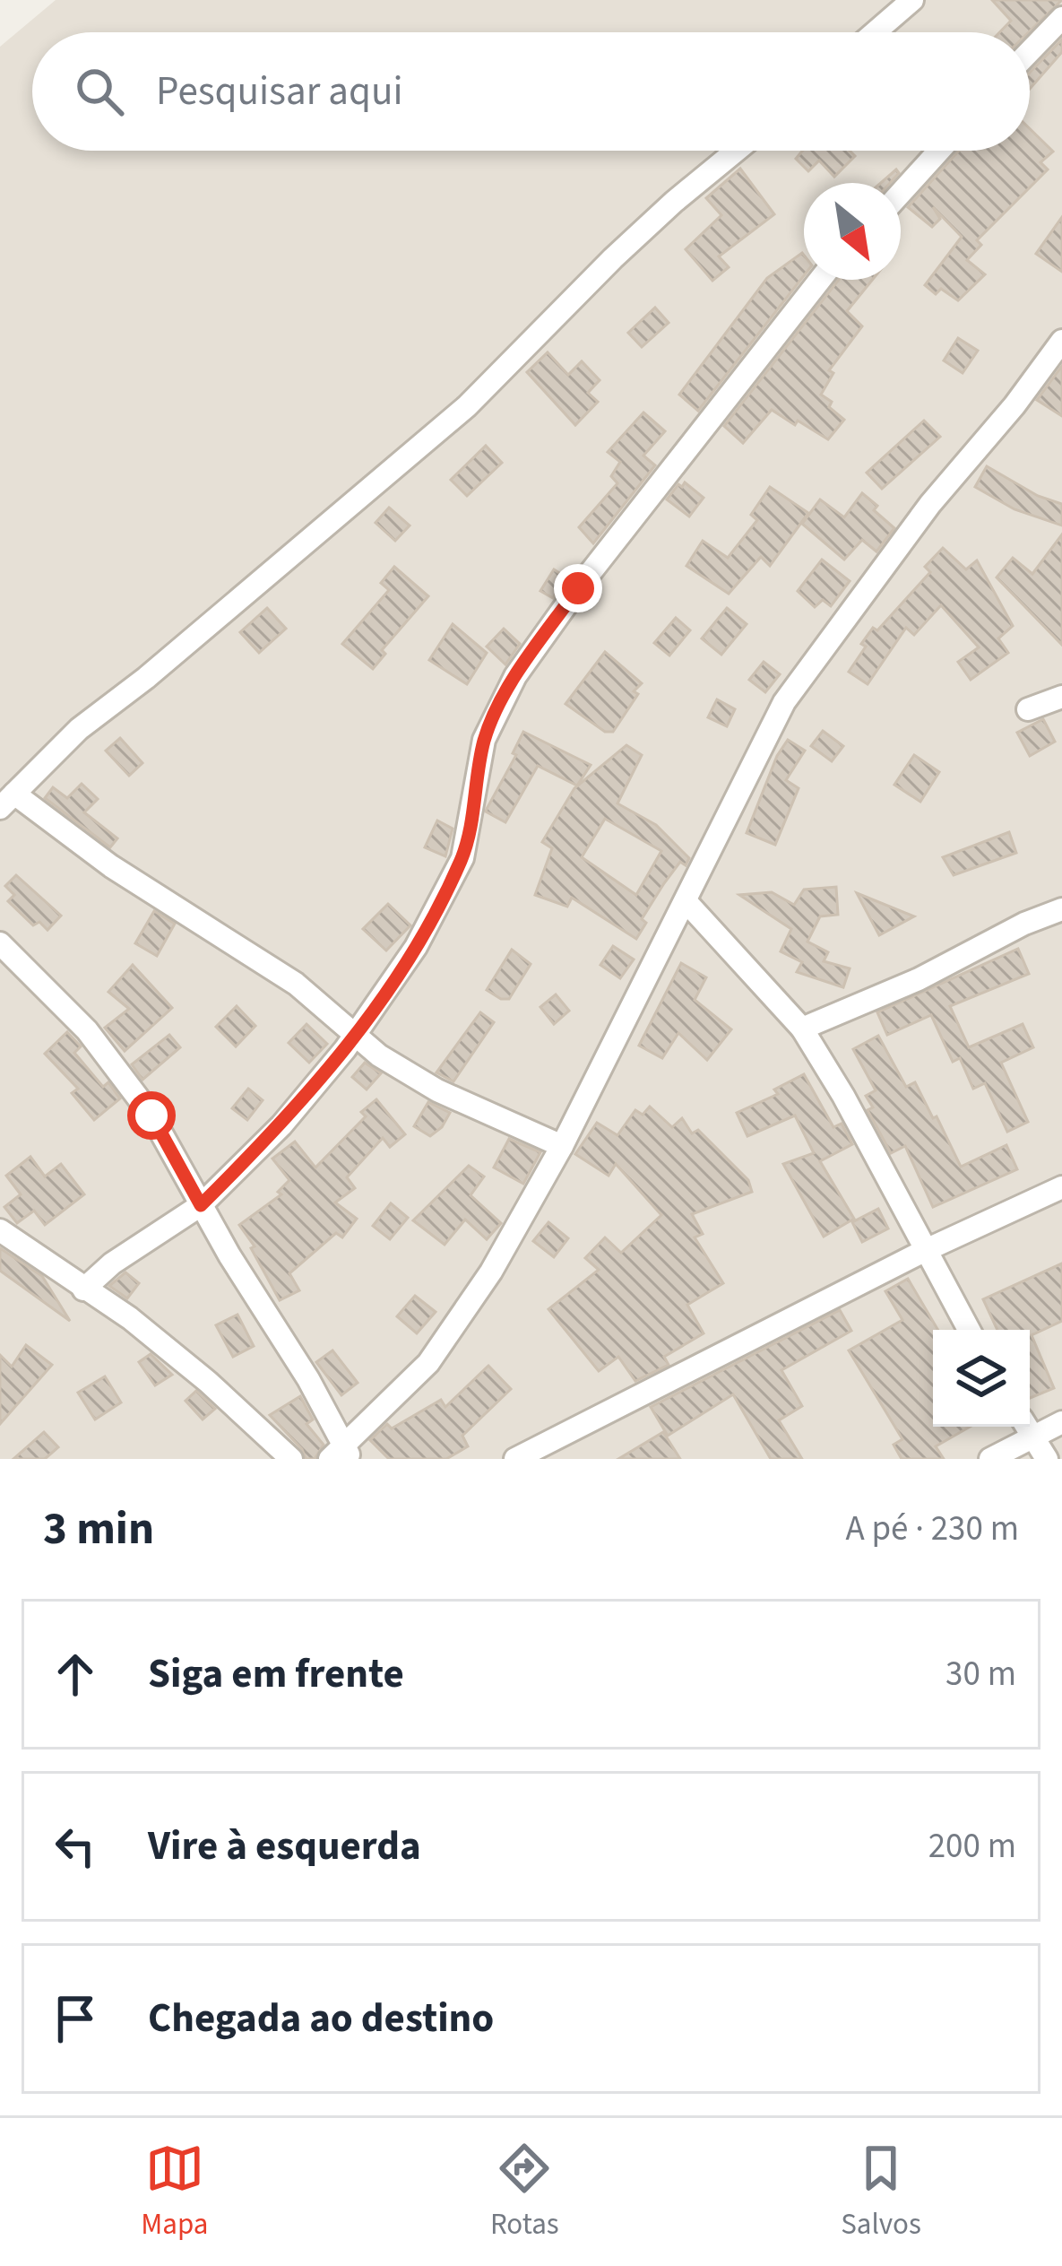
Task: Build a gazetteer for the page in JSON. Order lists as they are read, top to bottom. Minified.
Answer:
{"north":"bottom right","page":{"search":"Pesquisar aqui","heading":["3 min","A pé · 230 m"],"list":[["Siga em frente","30 m"],["Vire à esquerda","200 m"],"Chegada ao destino"],"nav":["Mapa","Rotas","Salvos"]}}
